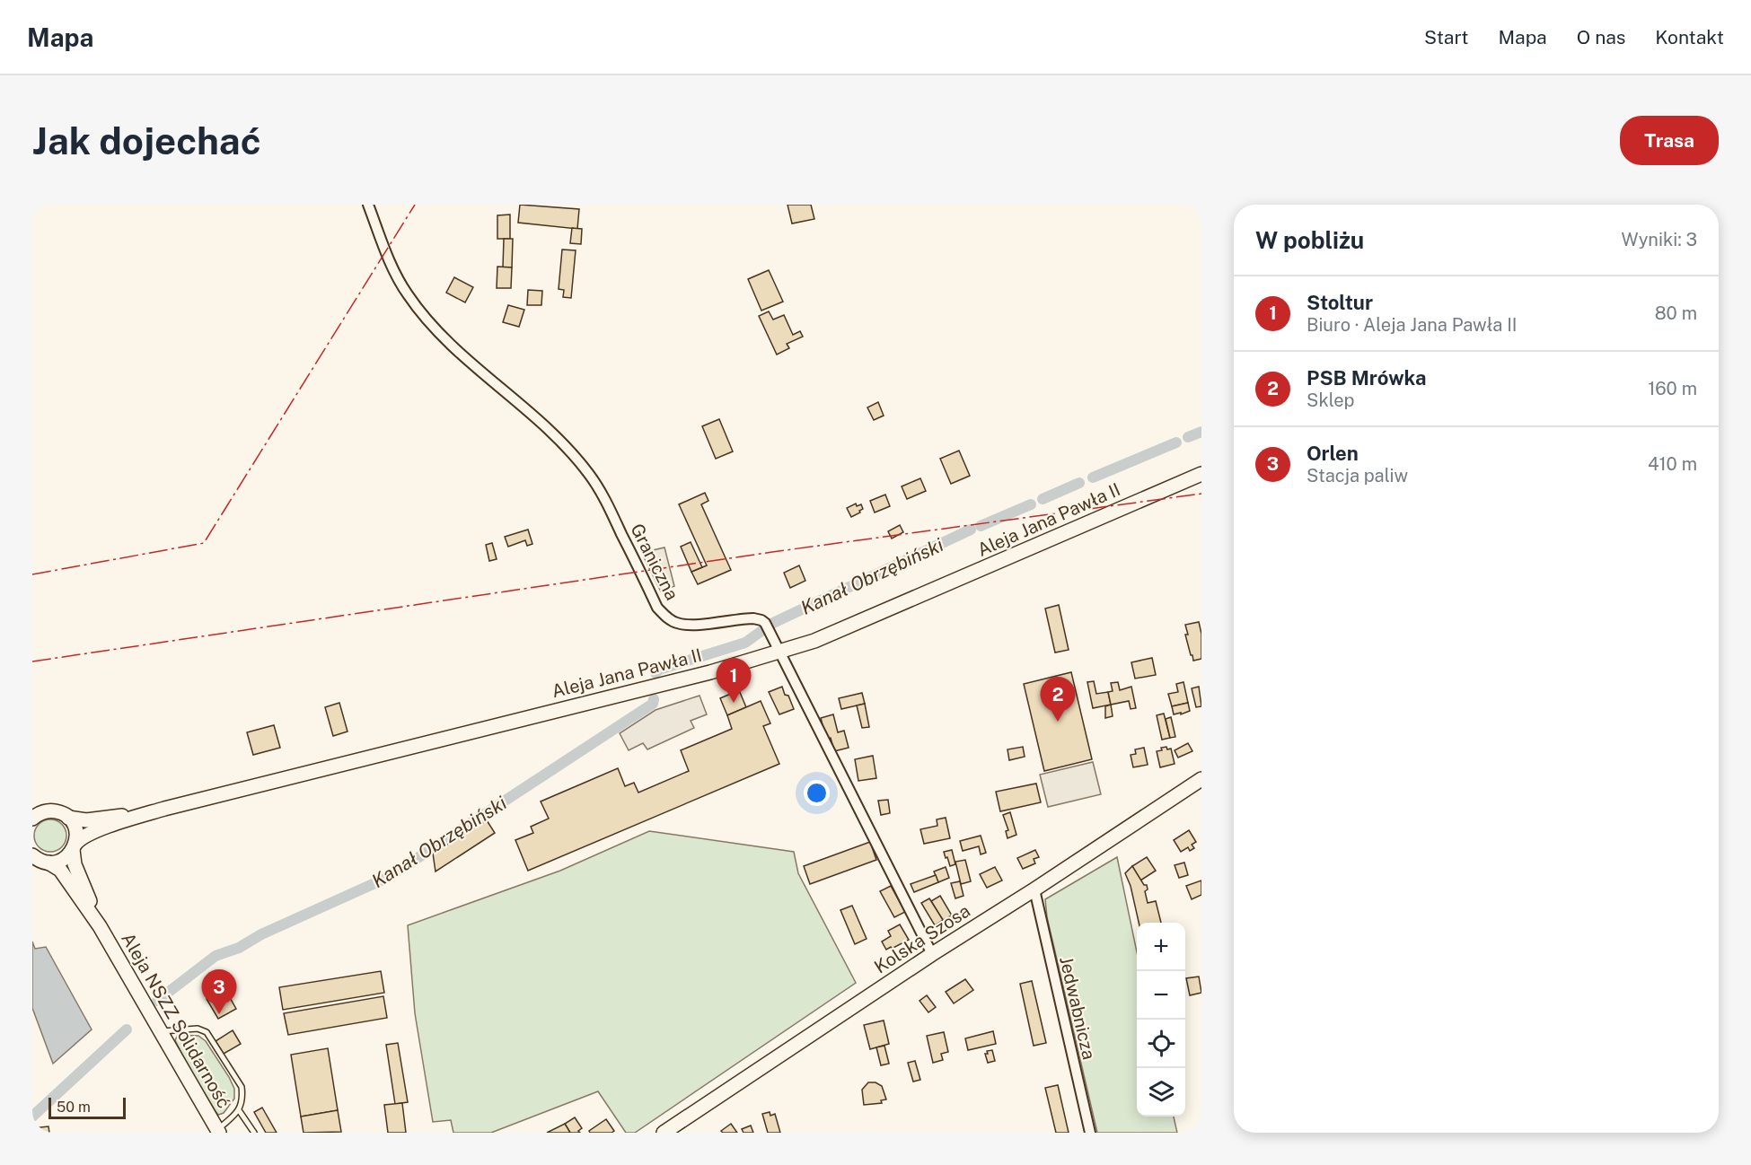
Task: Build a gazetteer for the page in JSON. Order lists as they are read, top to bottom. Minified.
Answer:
{"streets":{"main road":["Aleja Jana Pawła II","Kolska Szosa","Aleja NSZZ Solidarność"],"street":["Graniczna","Jedwabnicza"]},"crossings":[["Aleja Jana Pawła II","Graniczna"],["Aleja Jana Pawła II","Aleja NSZZ Solidarność"],["Graniczna","Kolska Szosa"],["Kolska Szosa","Jedwabnicza"]],"water":["Kanał Obrzębiński"],"scale_bar":"50 m","page":{"header":"Mapa","nav":["Start","Mapa","O nas","Kontakt"],"buttons":"Trasa","title":"Jak dojechać","heading":["W pobliżu","Wyniki: 3"],"list":[{"mark":"1","name":"Stoltur","note":"Biuro · Aleja Jana Pawła II","value":"80 m"},{"mark":"2","name":"PSB Mrówka","note":"Sklep","value":"160 m"},{"mark":"3","name":"Orlen","note":"Stacja paliw","value":"410 m"}],"pins":["1","2","3"],"map_buttons":["+","−"],"scale":"50 m"}}
